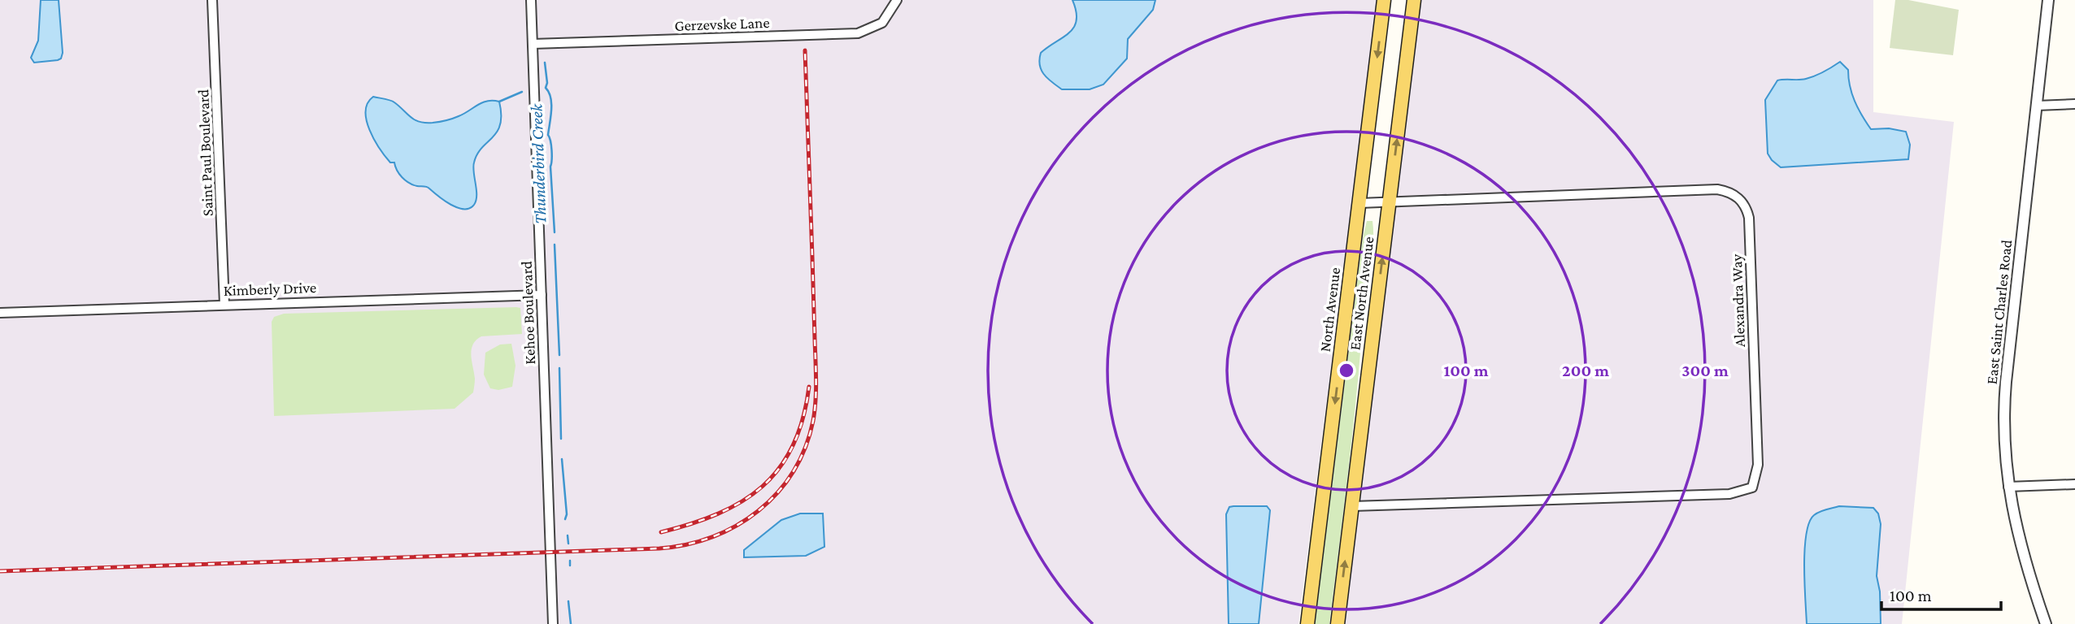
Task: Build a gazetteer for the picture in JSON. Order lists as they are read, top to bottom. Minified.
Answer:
{"streets":{"main road":["East North Avenue","North Avenue"],"street":["Gerzevske Lane","Saint Paul Boulevard","Kimberly Drive","Alexandra Way","East Saint Charles Road","Kehoe Boulevard"]},"crossings":[["Gerzevske Lane","Kehoe Boulevard"],["Saint Paul Boulevard","Kimberly Drive"],["Kimberly Drive","Kehoe Boulevard"],["East North Avenue","Alexandra Way"],["Alexandra Way","North Avenue"]],"one_way":["East North Avenue","North Avenue"],"water":["Thunderbird Creek"],"scale_bar":"100 m","rings":["100 m","200 m","300 m"]}
